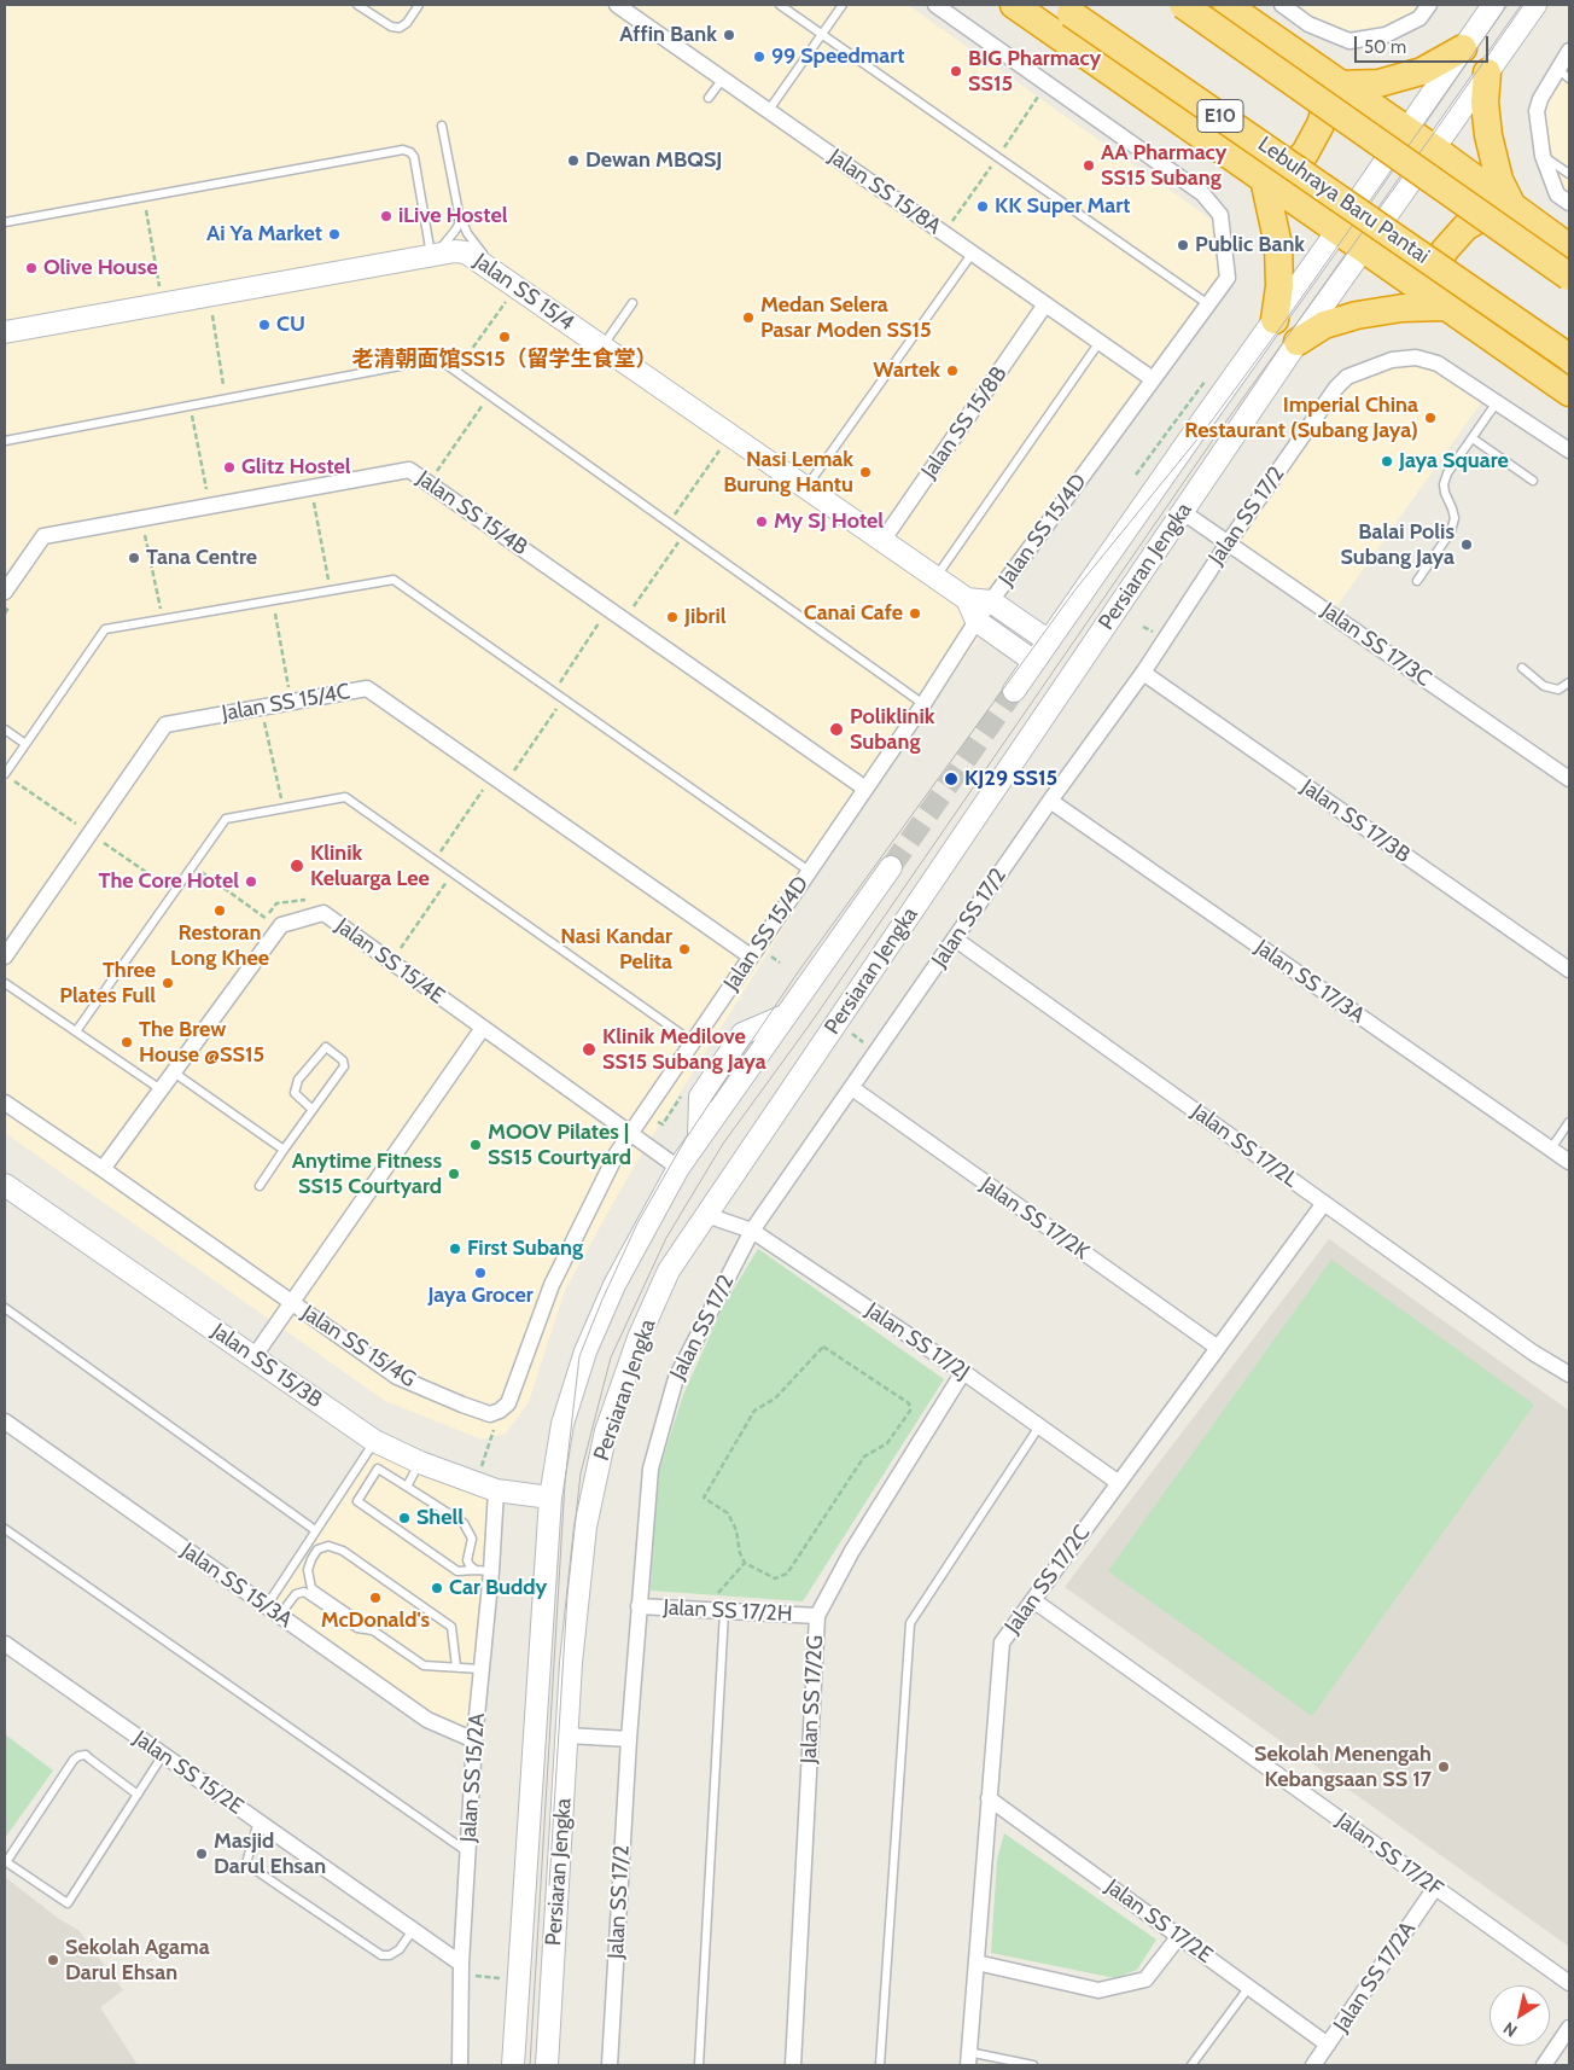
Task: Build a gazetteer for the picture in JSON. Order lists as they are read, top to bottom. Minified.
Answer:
{"streets":{"highway":["E10","Lebuhraya Baru Pantai"],"main road":["Jalan SS 15/4","Persiaran Jengka","Jalan SS 15/3B"],"street":["Jalan SS 15/8A","Jalan SS 15/8B","Jalan SS 15/4B","Jalan SS 17/2","Jalan SS 15/4D","Jalan SS 17/3C","Jalan SS 15/4C","Jalan SS 17/3B","Jalan SS 15/4E","Jalan SS 17/3A","Jalan SS 17/2L","Jalan SS 17/2K","Jalan SS 17/2J","Jalan SS 15/4G","Jalan SS 17/2C","Jalan SS 15/3A","Jalan SS 17/2H","Jalan SS 17/2G","Jalan SS 15/2E","Jalan SS 15/2A","Jalan SS 17/2F","Jalan SS 17/2E","Jalan SS 17/2A"]},"crossings":[["Jalan SS 15/8A","Jalan SS 15/8B"],["Jalan SS 15/8A","Jalan SS 15/4D"],["Jalan SS 15/4","Jalan SS 15/8B"],["Jalan SS 15/4","Jalan SS 15/4D"],["Jalan SS 15/4","Persiaran Jengka"],["Jalan SS 15/4B","Jalan SS 15/4D"],["Jalan SS 17/2","Jalan SS 17/3C"],["Jalan SS 17/2","Jalan SS 17/3B"],["Jalan SS 17/2","Jalan SS 17/3A"],["Jalan SS 17/2","Jalan SS 17/2L"],["Jalan SS 17/2","Jalan SS 17/2K"],["Jalan SS 17/2","Jalan SS 17/2J"],["Jalan SS 17/2","Jalan SS 17/2H"],["Jalan SS 15/4D","Jalan SS 15/4C"],["Jalan SS 15/4D","Jalan SS 15/4E"],["Jalan SS 15/4D","Jalan SS 15/4G"],["Persiaran Jengka","Jalan SS 17/3C"],["Persiaran Jengka","Jalan SS 15/4E"],["Persiaran Jengka","Jalan SS 17/2J"],["Persiaran Jengka","Jalan SS 15/3B"],["Jalan SS 15/4E","Jalan SS 15/4G"],["Jalan SS 17/2L","Jalan SS 17/2C"],["Jalan SS 17/2K","Jalan SS 17/2C"],["Jalan SS 17/2J","Jalan SS 17/2C"],["Jalan SS 17/2J","Jalan SS 17/2G"],["Jalan SS 15/3B","Jalan SS 15/2A"],["Jalan SS 17/2C","Jalan SS 17/2F"],["Jalan SS 17/2C","Jalan SS 17/2E"],["Jalan SS 15/3A","Jalan SS 15/2A"],["Jalan SS 17/2H","Jalan SS 17/2G"],["Jalan SS 15/2E","Jalan SS 15/2A"],["Jalan SS 17/2F","Jalan SS 17/2A"],["Jalan SS 17/2E","Jalan SS 17/2A"]],"places":["Affin Bank","99 Speedmart","BIG Pharmacy SS15","Dewan MBQSJ","AA Pharmacy SS15 Subang","KK Super Mart","iLive Hostel","Ai Ya Market","Public Bank","Olive House","Medan Selera Pasar Moden SS15","CU","老清朝面馆SS15（留学生食堂）","Wartek","Imperial China Restaurant (Subang Jaya)","Jaya Square","Glitz Hostel","Nasi Lemak Burung Hantu","My SJ Hotel","Balai Polis Subang Jaya","Tana Centre","Canai Cafe","Jibril","Poliklinik Subang","KJ29 SS15","Klinik Keluarga Lee","The Core Hotel","Restoran Long Khee","Nasi Kandar Pelita","Three Plates Full","The Brew House @SS15","Klinik Medilove SS15 Subang Jaya","MOOV Pilates | SS15 Courtyard","Anytime Fitness SS15 Courtyard","First Subang","Jaya Grocer","Shell","Car Buddy","McDonald's","Sekolah Menengah Kebangsaan SS 17","Masjid Darul Ehsan","Sekolah Agama Darul Ehsan"],"scale_bar":"50 m","north":"bottom left"}
